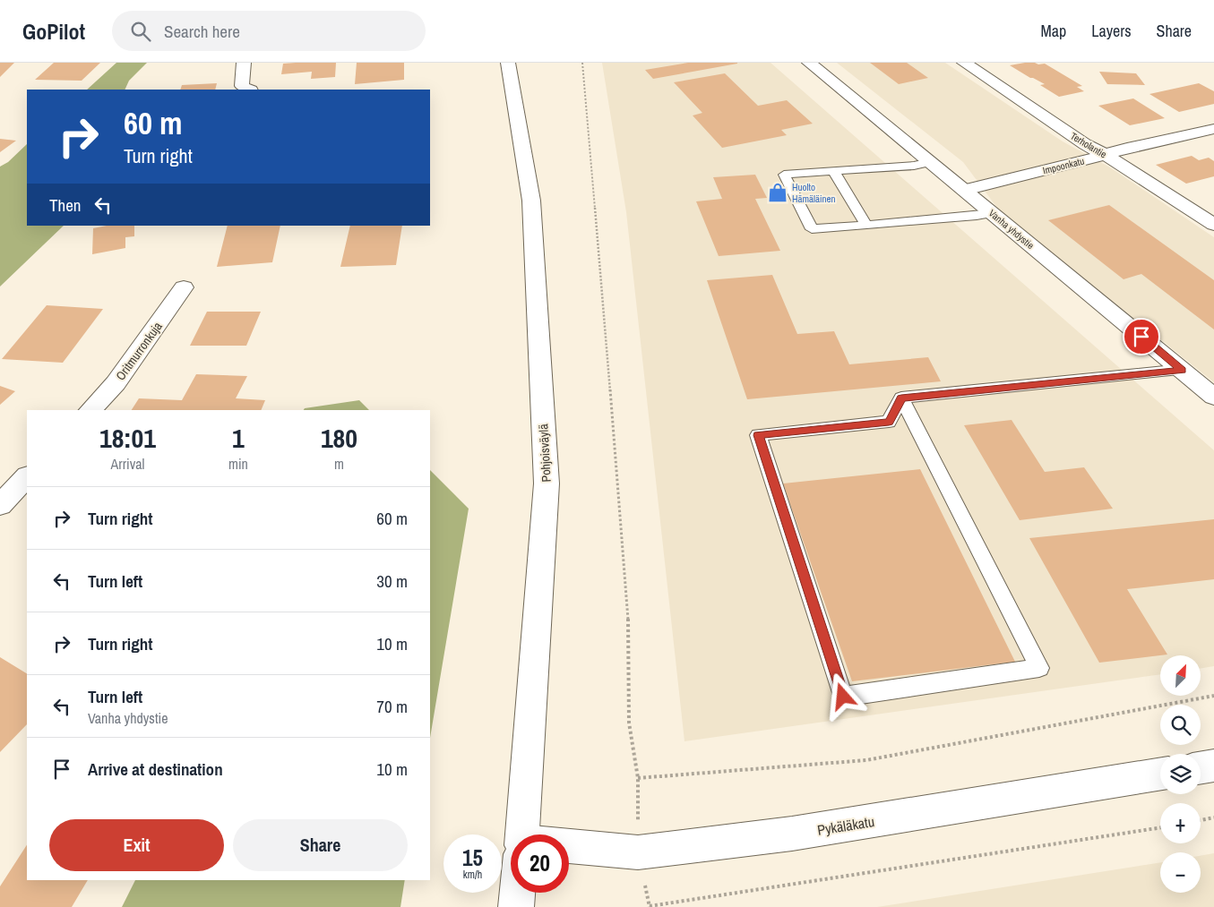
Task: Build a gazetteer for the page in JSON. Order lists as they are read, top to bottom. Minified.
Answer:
{"streets":{"street":["Terholantie","Impoonkatu","Vanha yhdystie","Oritmurronkuja","Pohjoisväylä","Pykäläkatu"]},"crossings":[["Terholantie","Impoonkatu"],["Impoonkatu","Vanha yhdystie"]],"places":{"shop":["Huolto Hämäläinen"]},"north":"top right","page":{"header":"GoPilot","search":"Search here","nav":["Map","Layers","Share"],"turn":["60 m","Turn right"],"then":"Then","eta":["18:01","Arrival","1","min","180","m"],"list":[{"name":"Turn right","value":"60 m"},{"name":"Turn left","value":"30 m"},{"name":"Turn right","value":"10 m"},{"name":"Turn left","note":"Vanha yhdystie","value":"70 m"},{"name":"Arrive at destination","value":"10 m"}],"map_buttons":["+","−"],"buttons":["Exit","Share"],"speed":"15 km/h","limit":"20"}}
